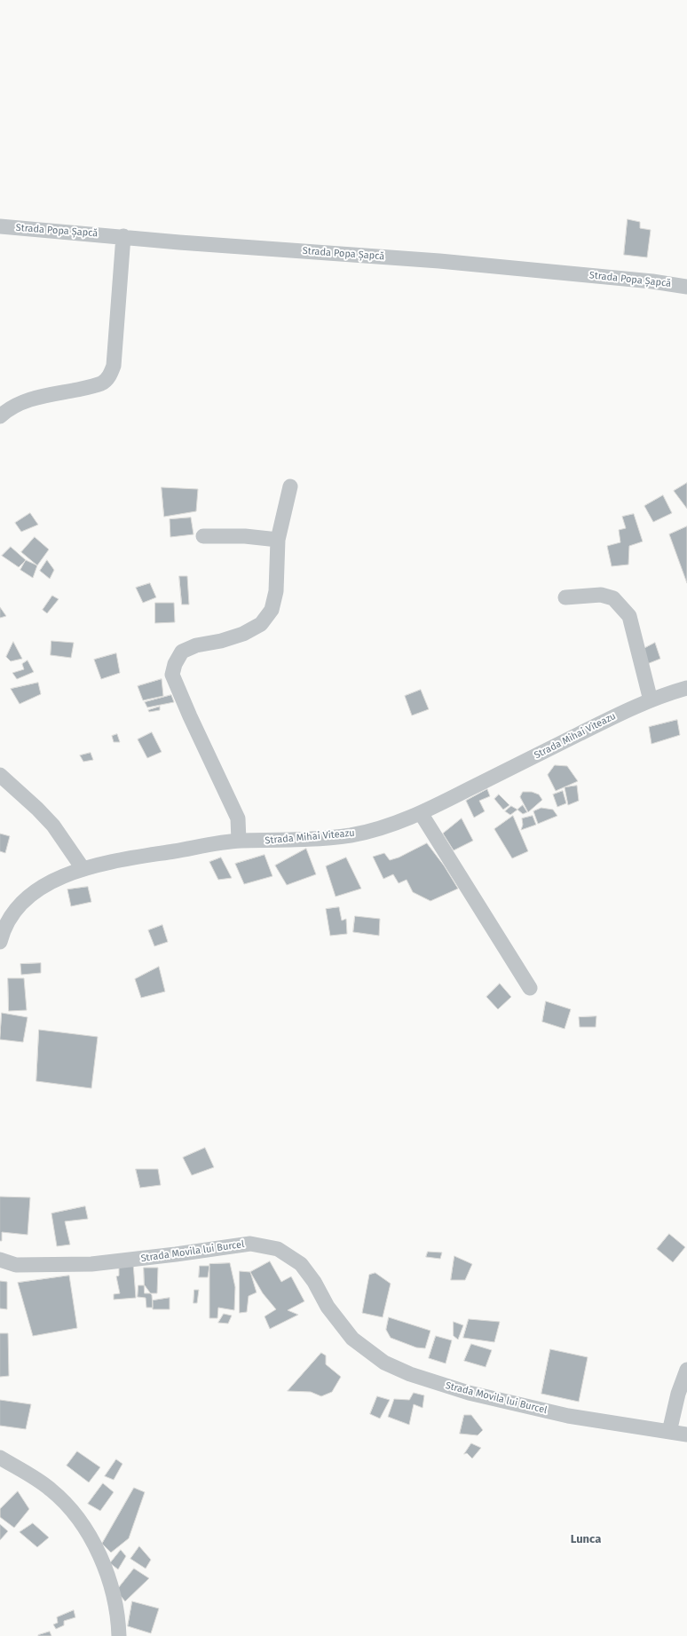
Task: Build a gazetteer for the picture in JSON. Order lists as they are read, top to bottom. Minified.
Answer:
{"streets":{"street":["Strada Popa Șapcă","Strada Mihai Viteazu","Strada Movila lui Burcel"]},"districts":["Lunca"]}
